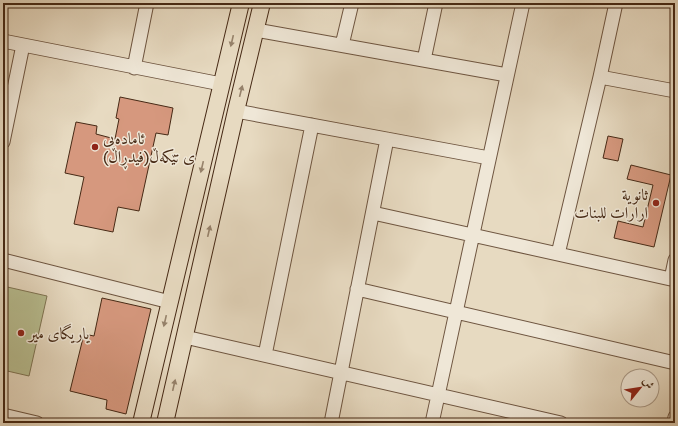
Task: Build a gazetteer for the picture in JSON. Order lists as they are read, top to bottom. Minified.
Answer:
{"places":["ئامادەیی (فیدڕاڵ)ی تێکەڵ","ثانوية ارارات للبنات","یاریگای میر"],"north":"top right"}
